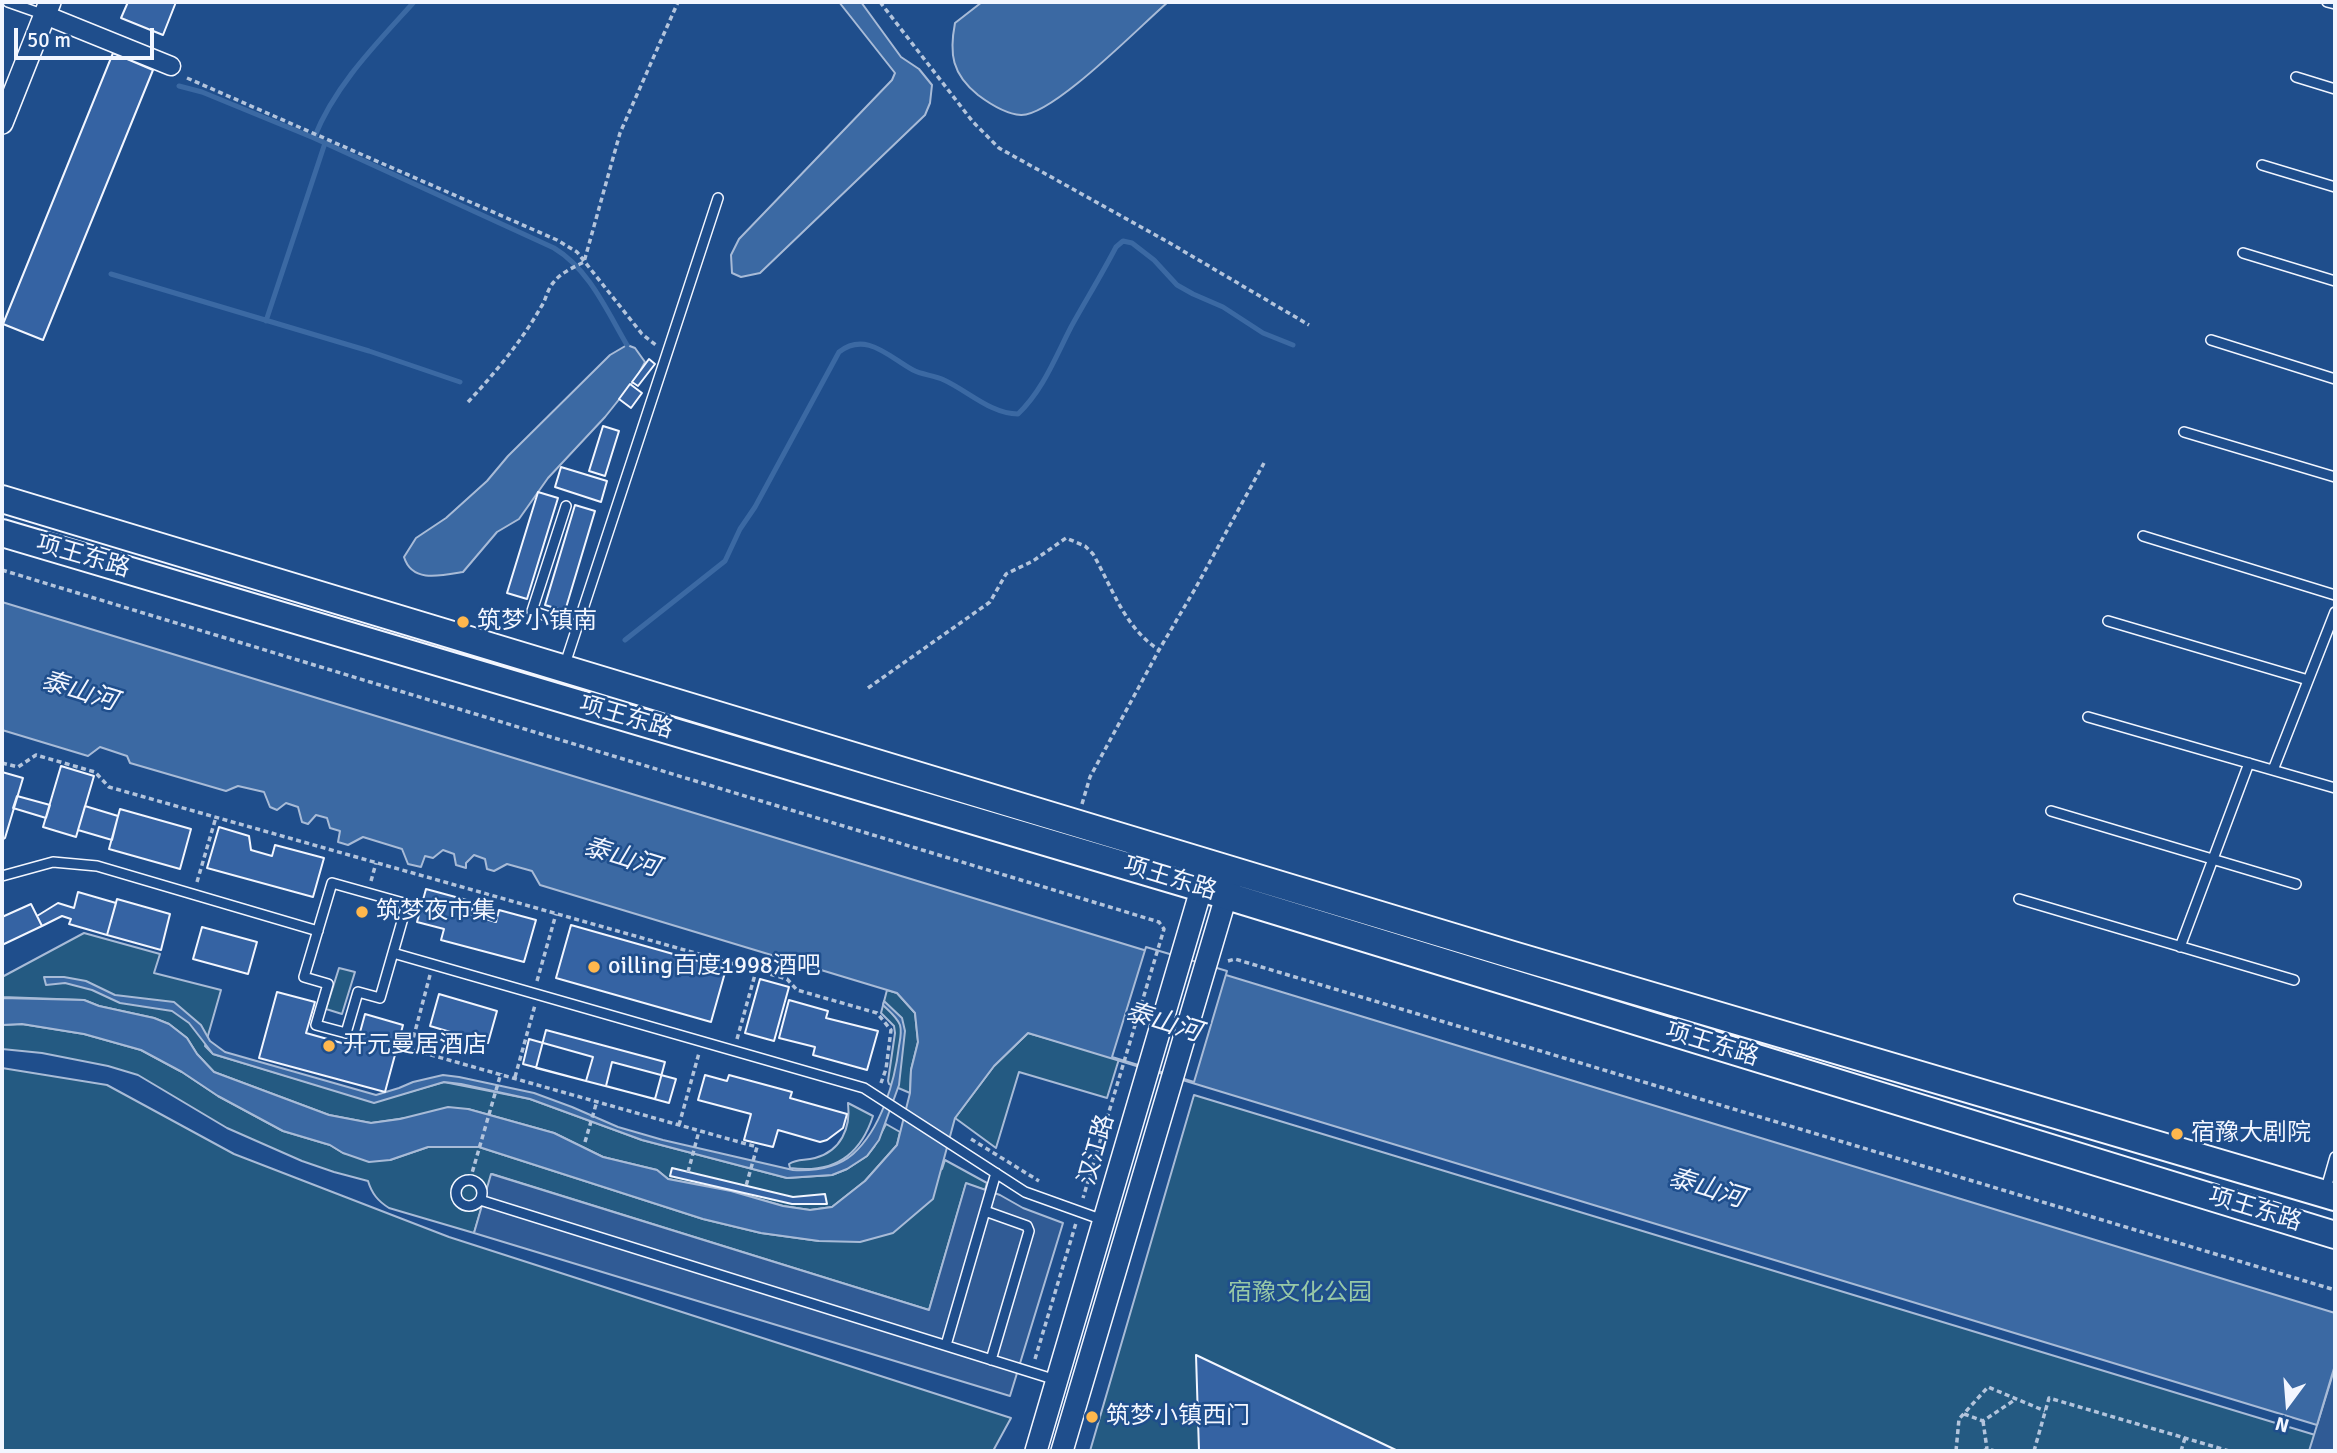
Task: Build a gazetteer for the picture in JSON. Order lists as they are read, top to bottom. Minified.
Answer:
{"streets":{"main road":["项王东路"],"street":["汉江路"]},"crossings":[["项王东路","汉江路"]],"water":["泰山河"],"parks":["宿豫文化公园"],"places":["筑梦小镇南","筑梦夜市集","oilling百度1998酒吧","开元曼居酒店","宿豫大剧院","筑梦小镇西门"],"scale_bar":"50 m","north":"bottom"}
